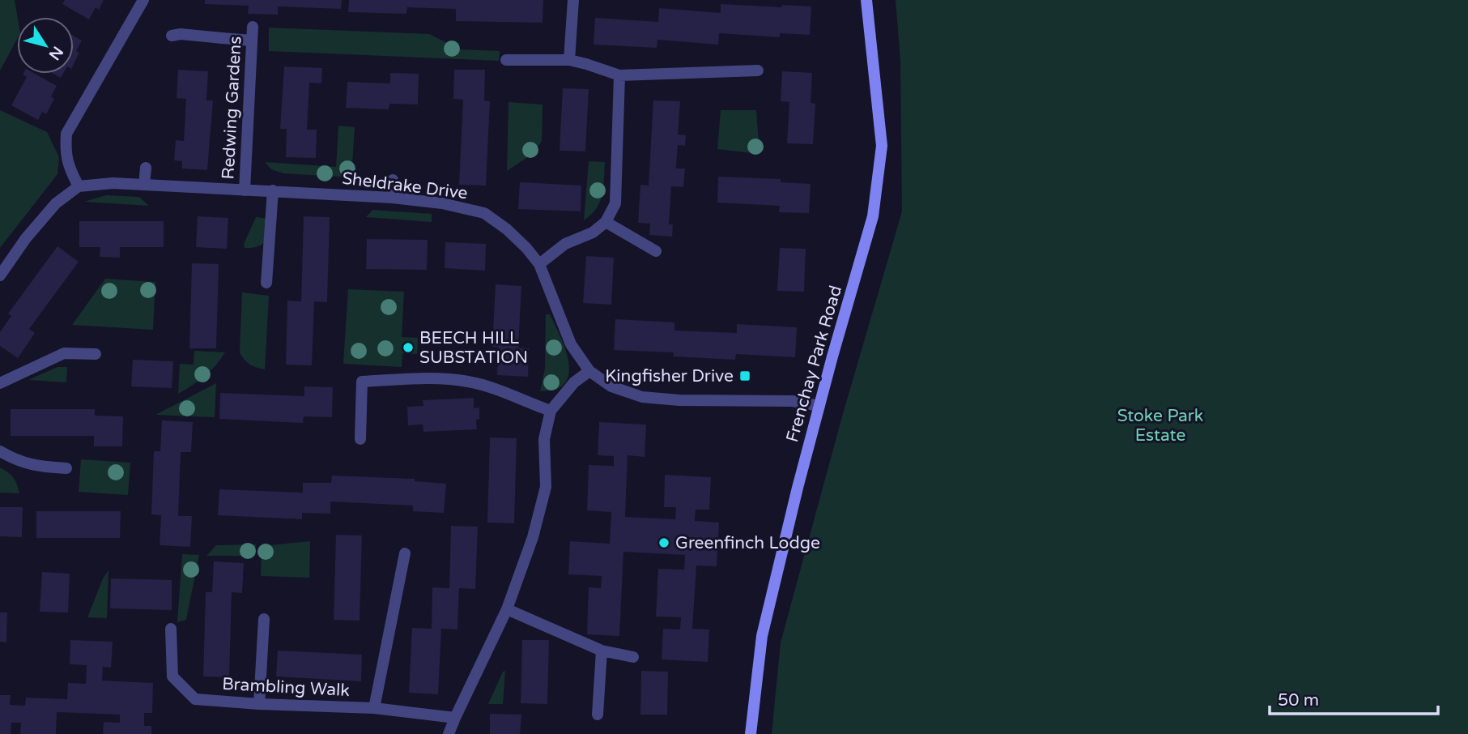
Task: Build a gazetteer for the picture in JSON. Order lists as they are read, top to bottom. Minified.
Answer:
{"streets":{"main road":["Frenchay Park Road"],"street":["Redwing Gardens","Sheldrake Drive","Brambling Walk"]},"crossings":[["Redwing Gardens","Sheldrake Drive"],["Sheldrake Drive","Frenchay Park Road"]],"parks":["Stoke Park Estate"],"places":{"other":["BEECH HILL SUBSTATION","Greenfinch Lodge"],"transit":["Kingfisher Drive"]},"scale_bar":"50 m","north":"bottom right"}
